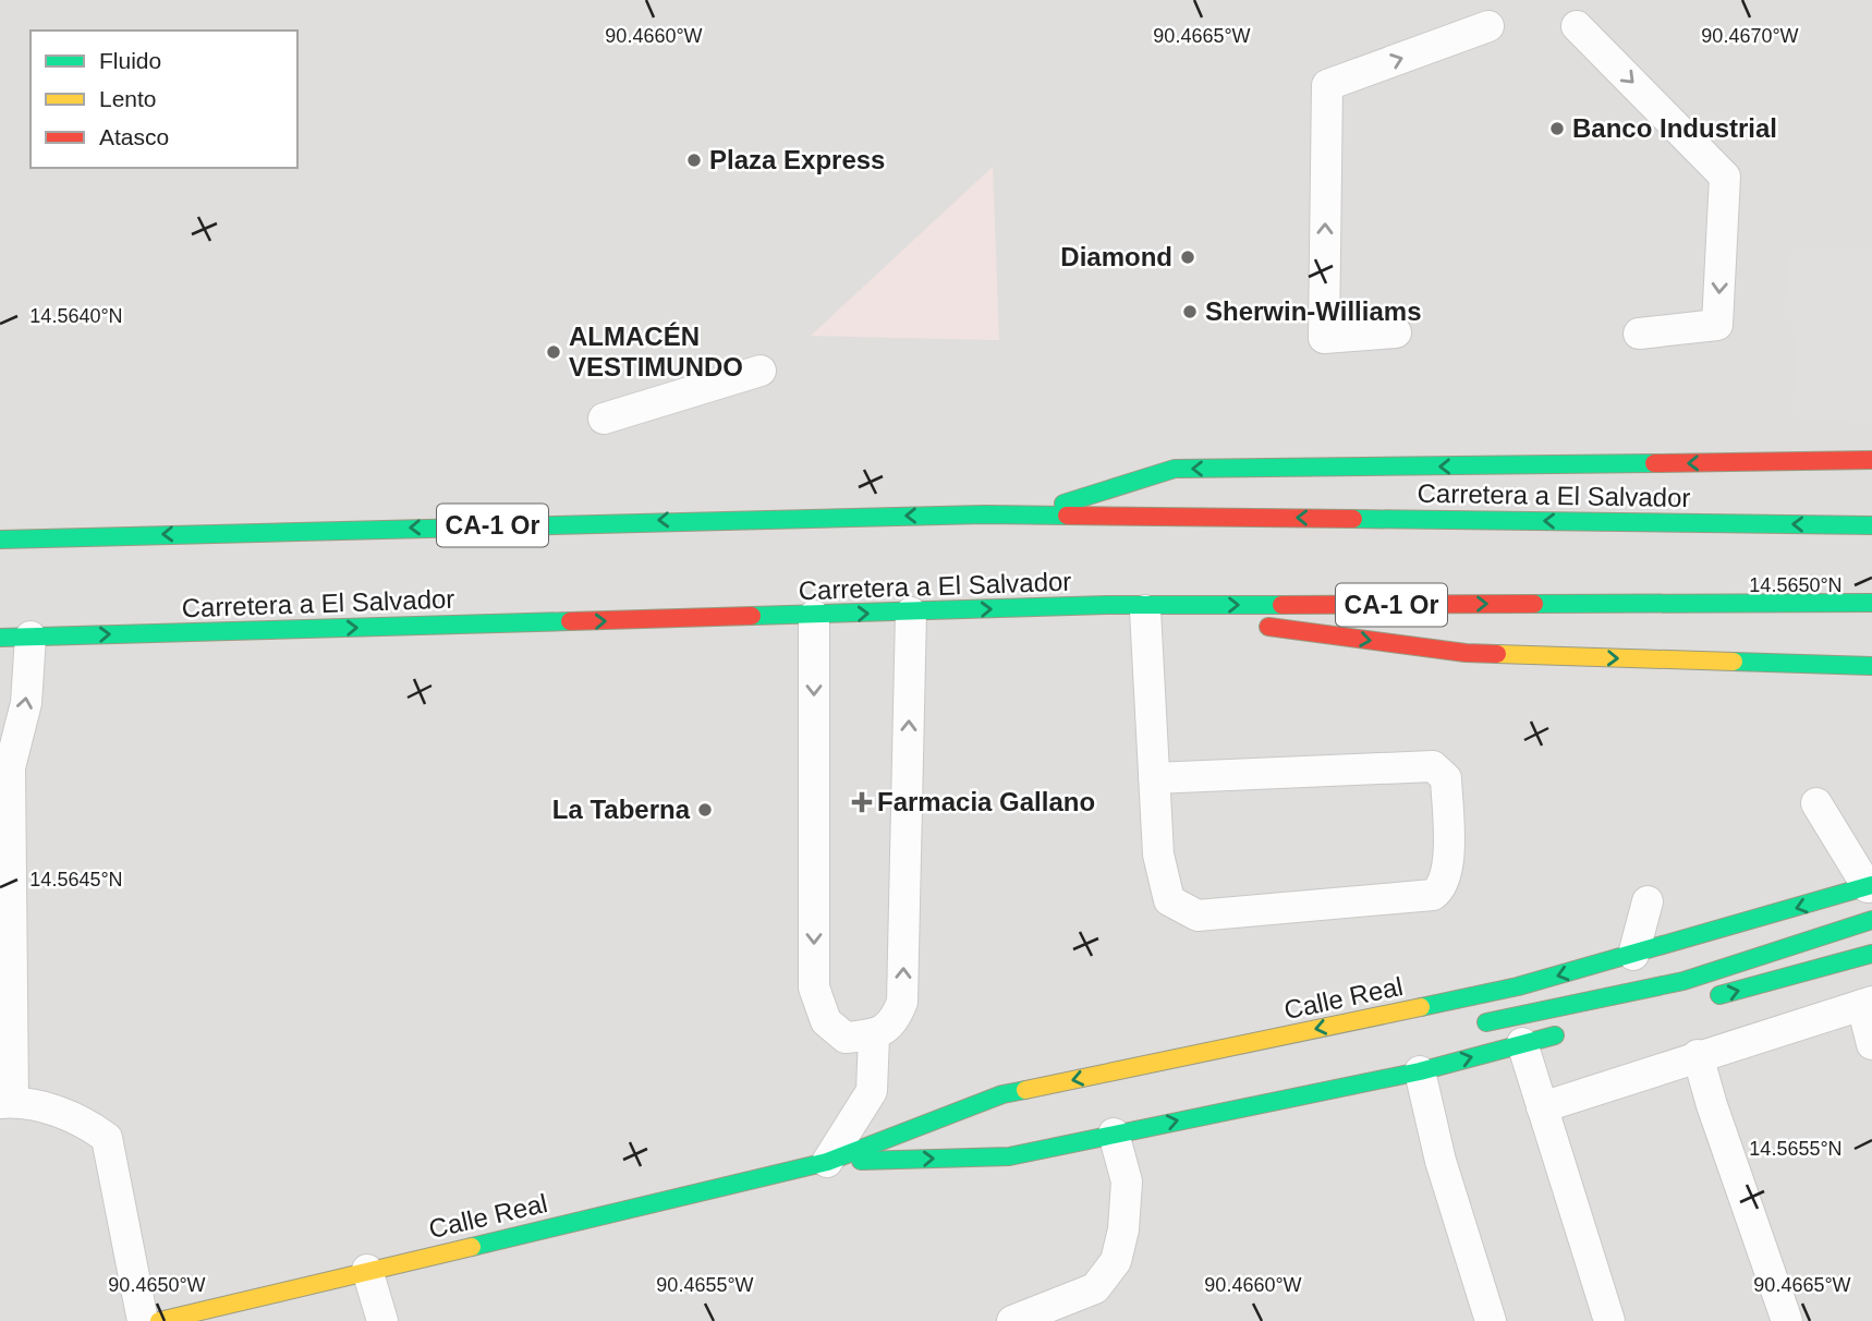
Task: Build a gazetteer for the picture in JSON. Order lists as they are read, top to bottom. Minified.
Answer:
{"streets":{"main road":["Carretera a El Salvador","CA-1 Or","Calle Real"]},"places":{"other":["Banco Industrial","Plaza Express","Diamond","Sherwin-Williams","ALMACÉN VESTIMUNDO","La Taberna"],"health":["Farmacia Gallano"]},"legend":["Fluido","Lento","Atasco"],"coordinates":["90.4660°W","90.4665°W","90.4670°W","14.5640°N","14.5650°N","14.5645°N","14.5655°N","90.4650°W","90.4655°W"]}
